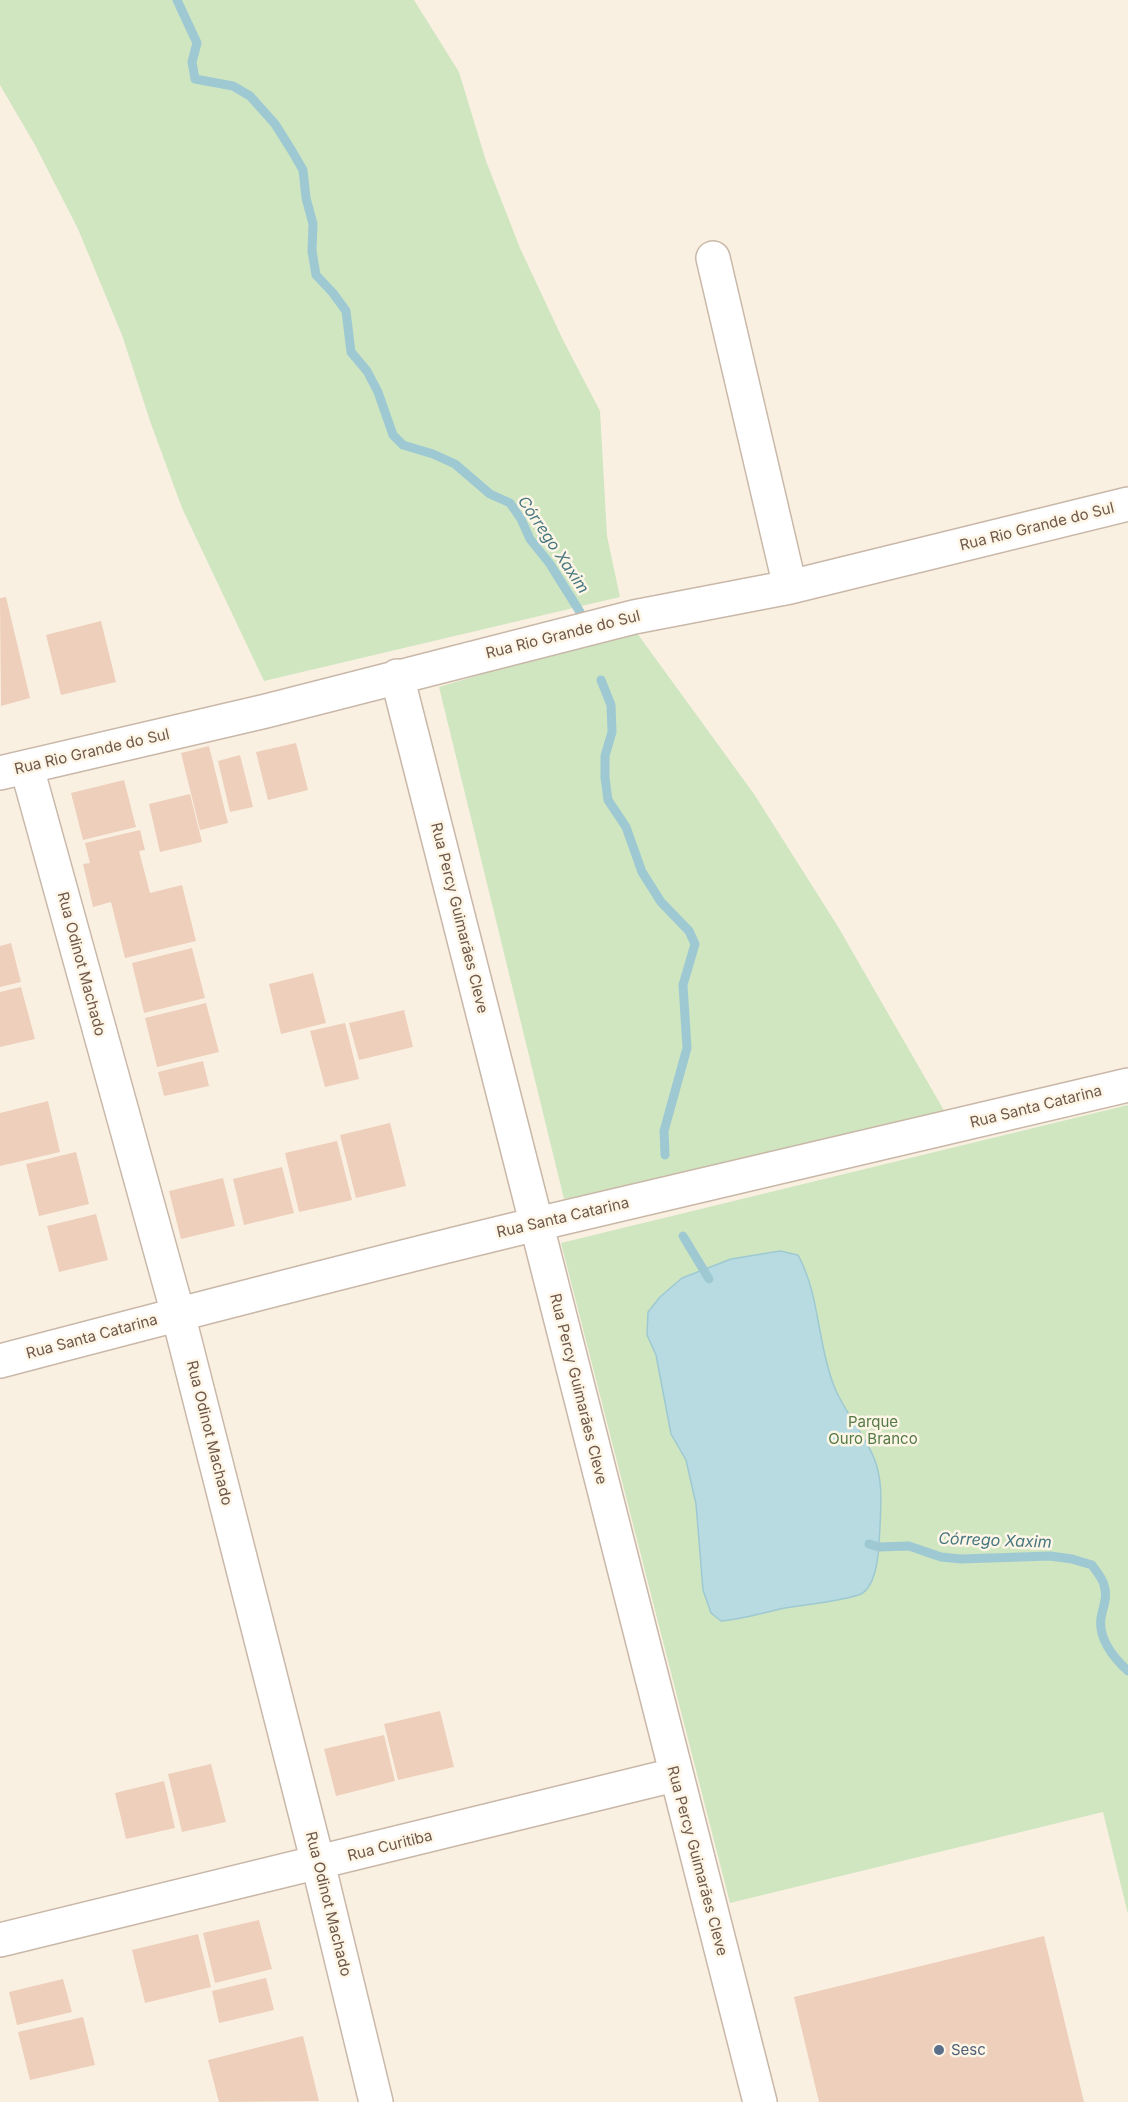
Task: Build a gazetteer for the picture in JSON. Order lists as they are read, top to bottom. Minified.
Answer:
{"streets":{"street":["Rua Rio Grande do Sul","Rua Percy Guimarães Cleve","Rua Odinot Machado","Rua Santa Catarina","Rua Curitiba"]},"crossings":[["Rua Rio Grande do Sul","Rua Percy Guimarães Cleve"],["Rua Rio Grande do Sul","Rua Odinot Machado"],["Rua Percy Guimarães Cleve","Rua Santa Catarina"],["Rua Percy Guimarães Cleve","Rua Curitiba"],["Rua Odinot Machado","Rua Santa Catarina"],["Rua Odinot Machado","Rua Curitiba"]],"water":["Córrego Xaxim"],"parks":["Parque Ouro Branco"],"places":["Sesc"]}
